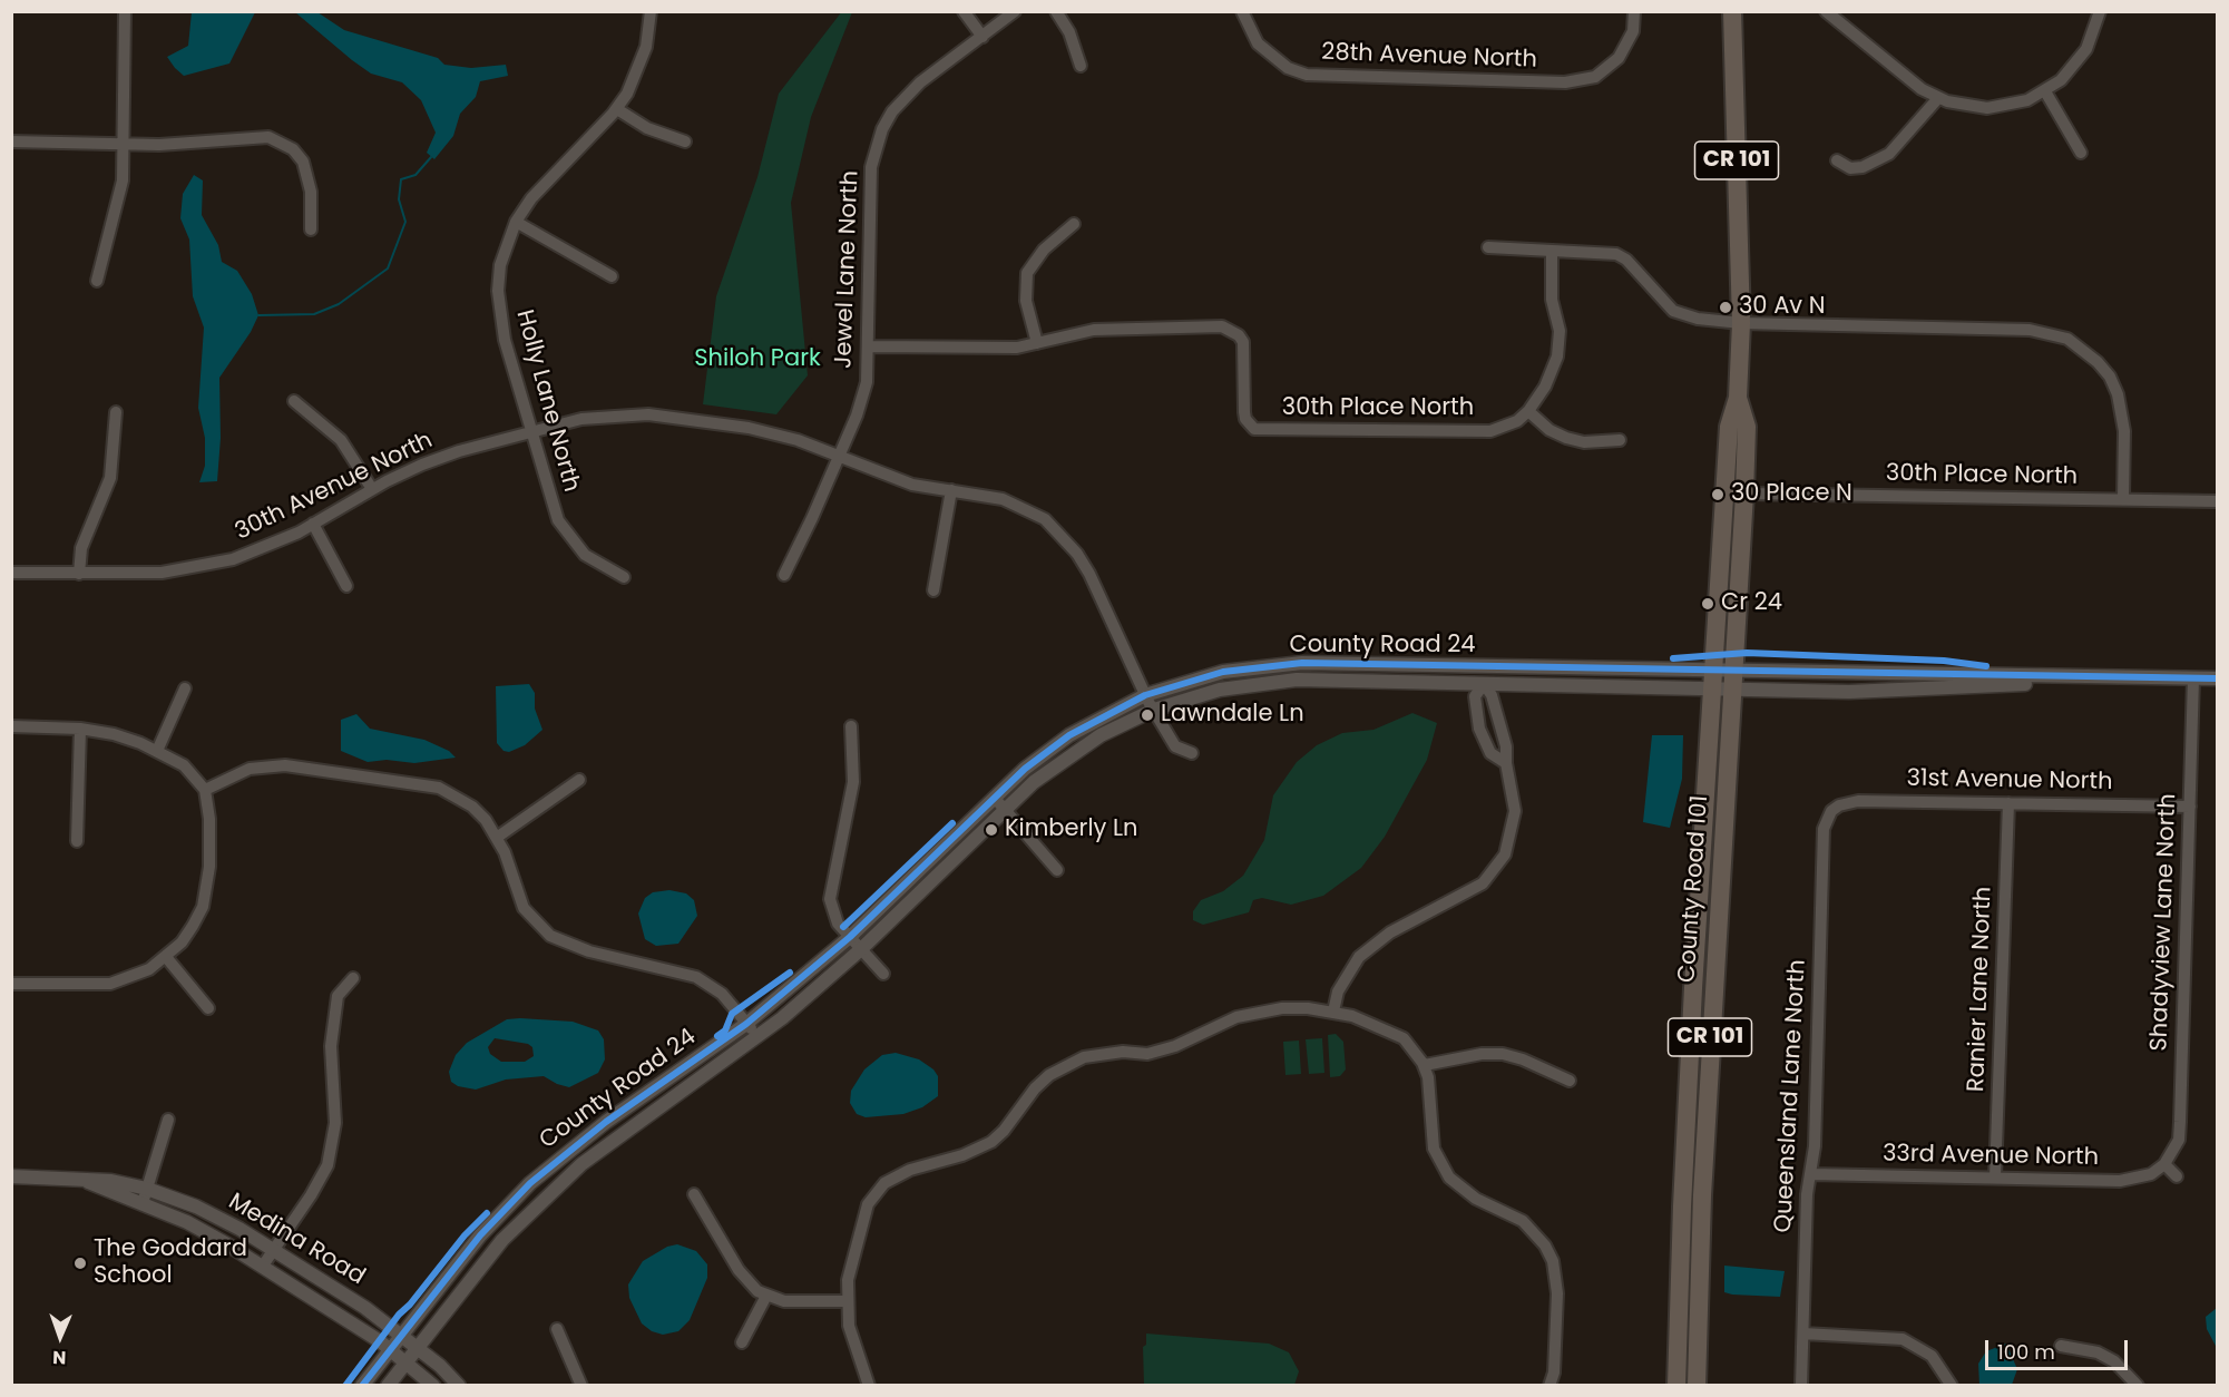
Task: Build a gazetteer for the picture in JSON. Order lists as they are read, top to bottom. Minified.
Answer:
{"streets":{"main road":["CR 101","County Road 101"],"street":["28th Avenue North","Jewel Lane North","Holly Lane North","30th Place North","30th Avenue North","County Road 24","31st Avenue North","Shadyview Lane North","Ranier Lane North","Queensland Lane North","33rd Avenue North","Medina Road"]},"crossings":[["Jewel Lane North","30th Avenue North"],["Holly Lane North","30th Avenue North"],["30th Place North","County Road 101"],["30th Avenue North","County Road 24"],["County Road 24","County Road 101"],["County Road 24","Shadyview Lane North"],["County Road 24","Medina Road"],["31st Avenue North","Shadyview Lane North"],["31st Avenue North","Ranier Lane North"],["31st Avenue North","Queensland Lane North"],["Shadyview Lane North","33rd Avenue North"],["Ranier Lane North","33rd Avenue North"],["Queensland Lane North","33rd Avenue North"]],"parks":["Shiloh Park"],"places":["30 Av N","30 Place N","Cr 24","Lawndale Ln","Kimberly Ln","The Goddard School"],"scale_bar":"100 m","north":"bottom"}
